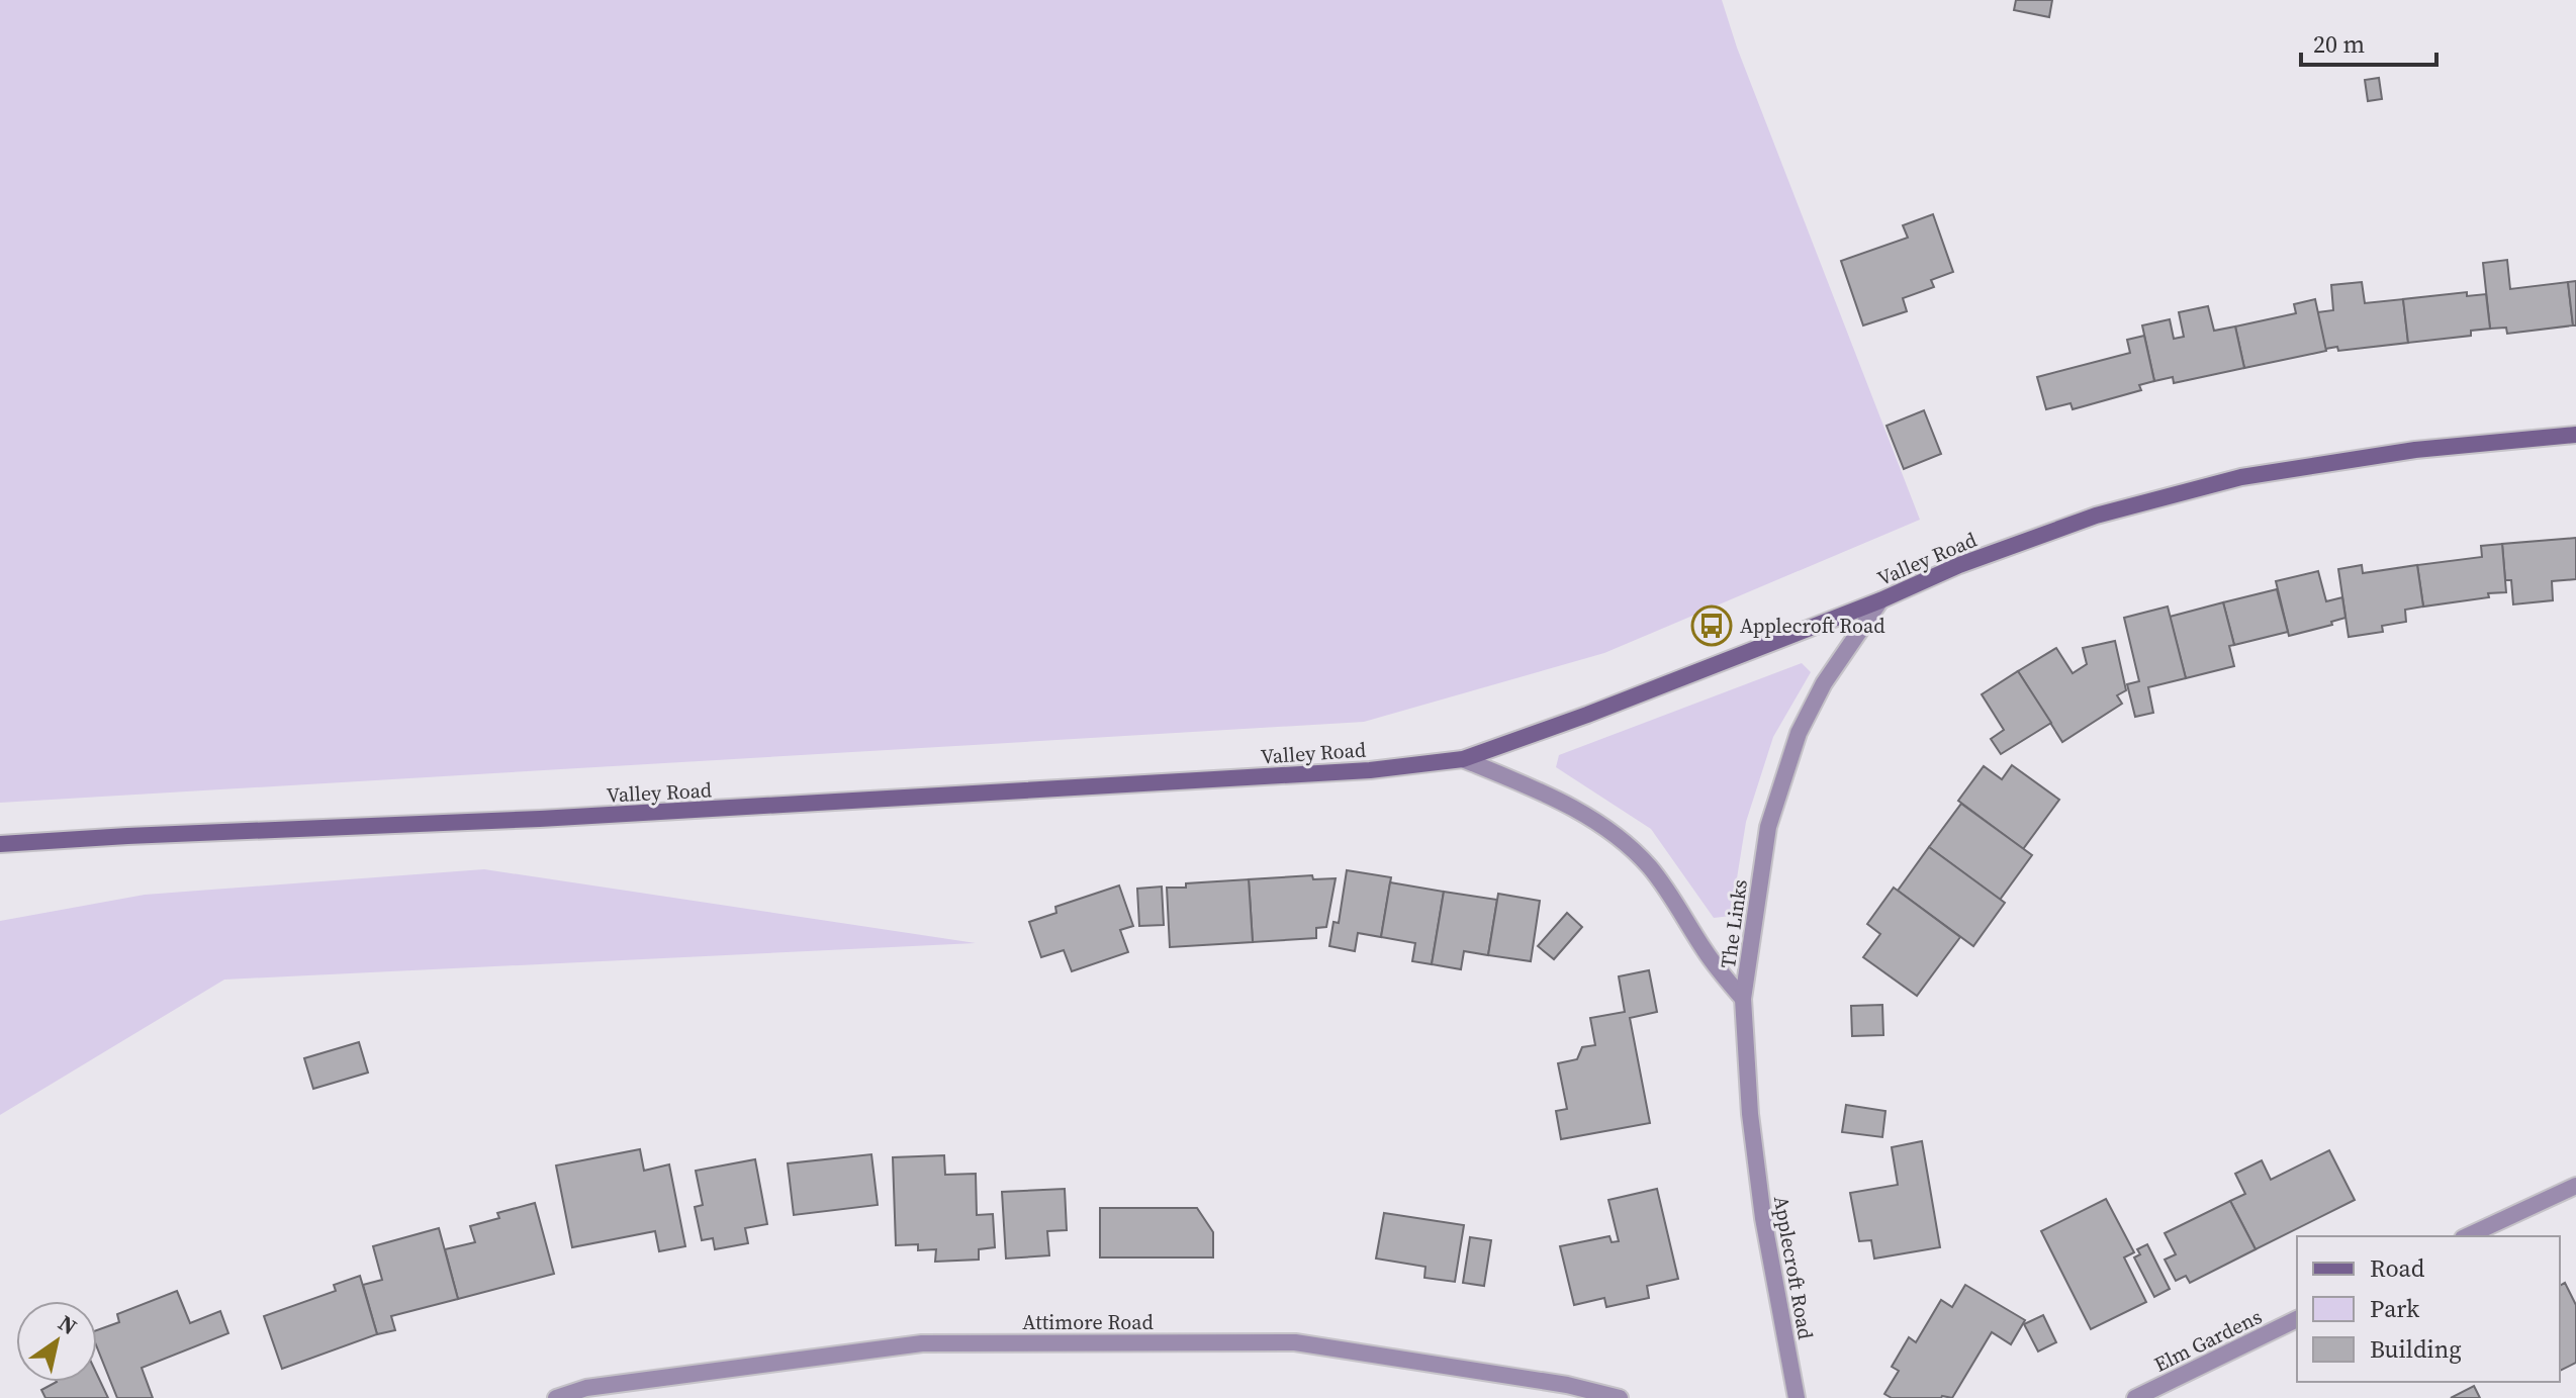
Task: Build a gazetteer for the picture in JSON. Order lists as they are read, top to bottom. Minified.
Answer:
{"streets":{"main road":["Valley Road"],"street":["The Links","Applecroft Road","Attimore Road","Elm Gardens"]},"crossings":[["Valley Road","The Links"],["The Links","Applecroft Road"]],"places":{"bus stop":["Applecroft Road"]},"legend":["Road","Park","Building"],"scale_bar":"20 m","north":"top right"}
